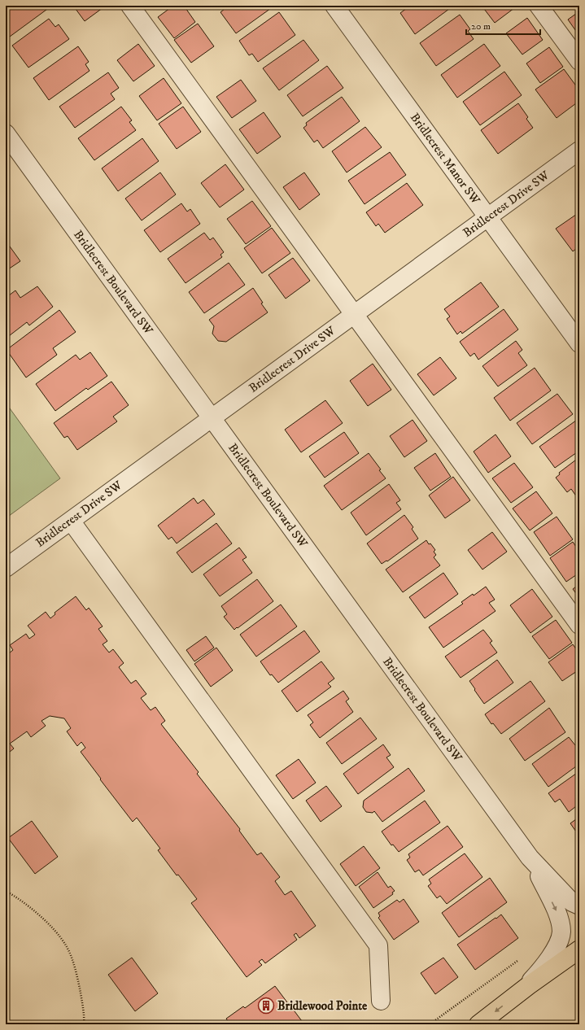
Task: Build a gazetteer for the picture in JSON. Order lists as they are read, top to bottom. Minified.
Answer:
{"streets":{"street":["Bridlecrest Manor SW","Bridlecrest Drive SW","Bridlecrest Boulevard SW"]},"crossings":[["Bridlecrest Manor SW","Bridlecrest Drive SW"],["Bridlecrest Drive SW","Bridlecrest Boulevard SW"]],"places":{"building":["Bridlewood Pointe"]},"scale_bar":"20 m"}
